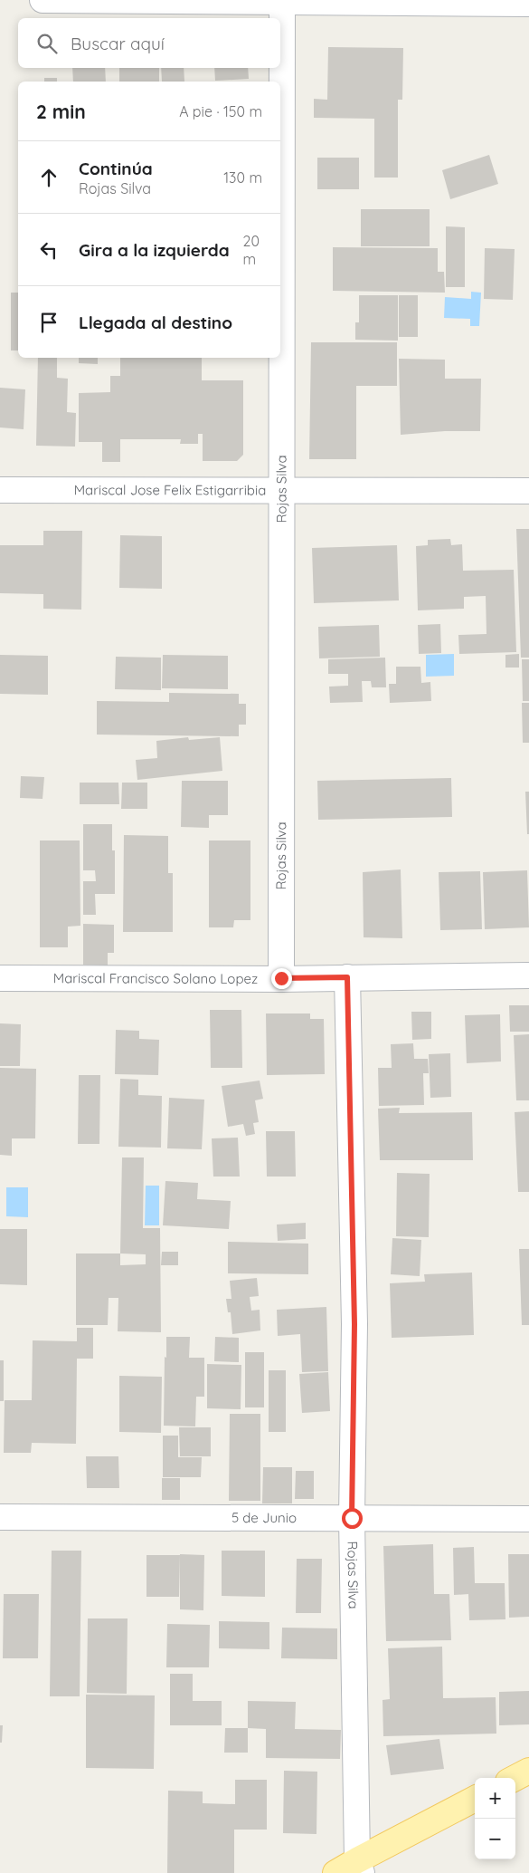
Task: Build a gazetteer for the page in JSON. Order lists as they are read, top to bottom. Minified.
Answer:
{"streets":{"street":["Rojas Silva","Mariscal Jose Felix Estigarribia","Mariscal Francisco Solano Lopez","5 de Junio"]},"crossings":[["Rojas Silva","Mariscal Jose Felix Estigarribia"],["Rojas Silva","Mariscal Francisco Solano Lopez"],["Rojas Silva","5 de Junio"]],"page":{"search":"Buscar aquí","heading":["2 min","A pie · 150 m"],"list":[["Continúa","Rojas Silva","130 m"],["Gira a la izquierda","20 m"],"Llegada al destino"],"map_buttons":["+","−"]}}
